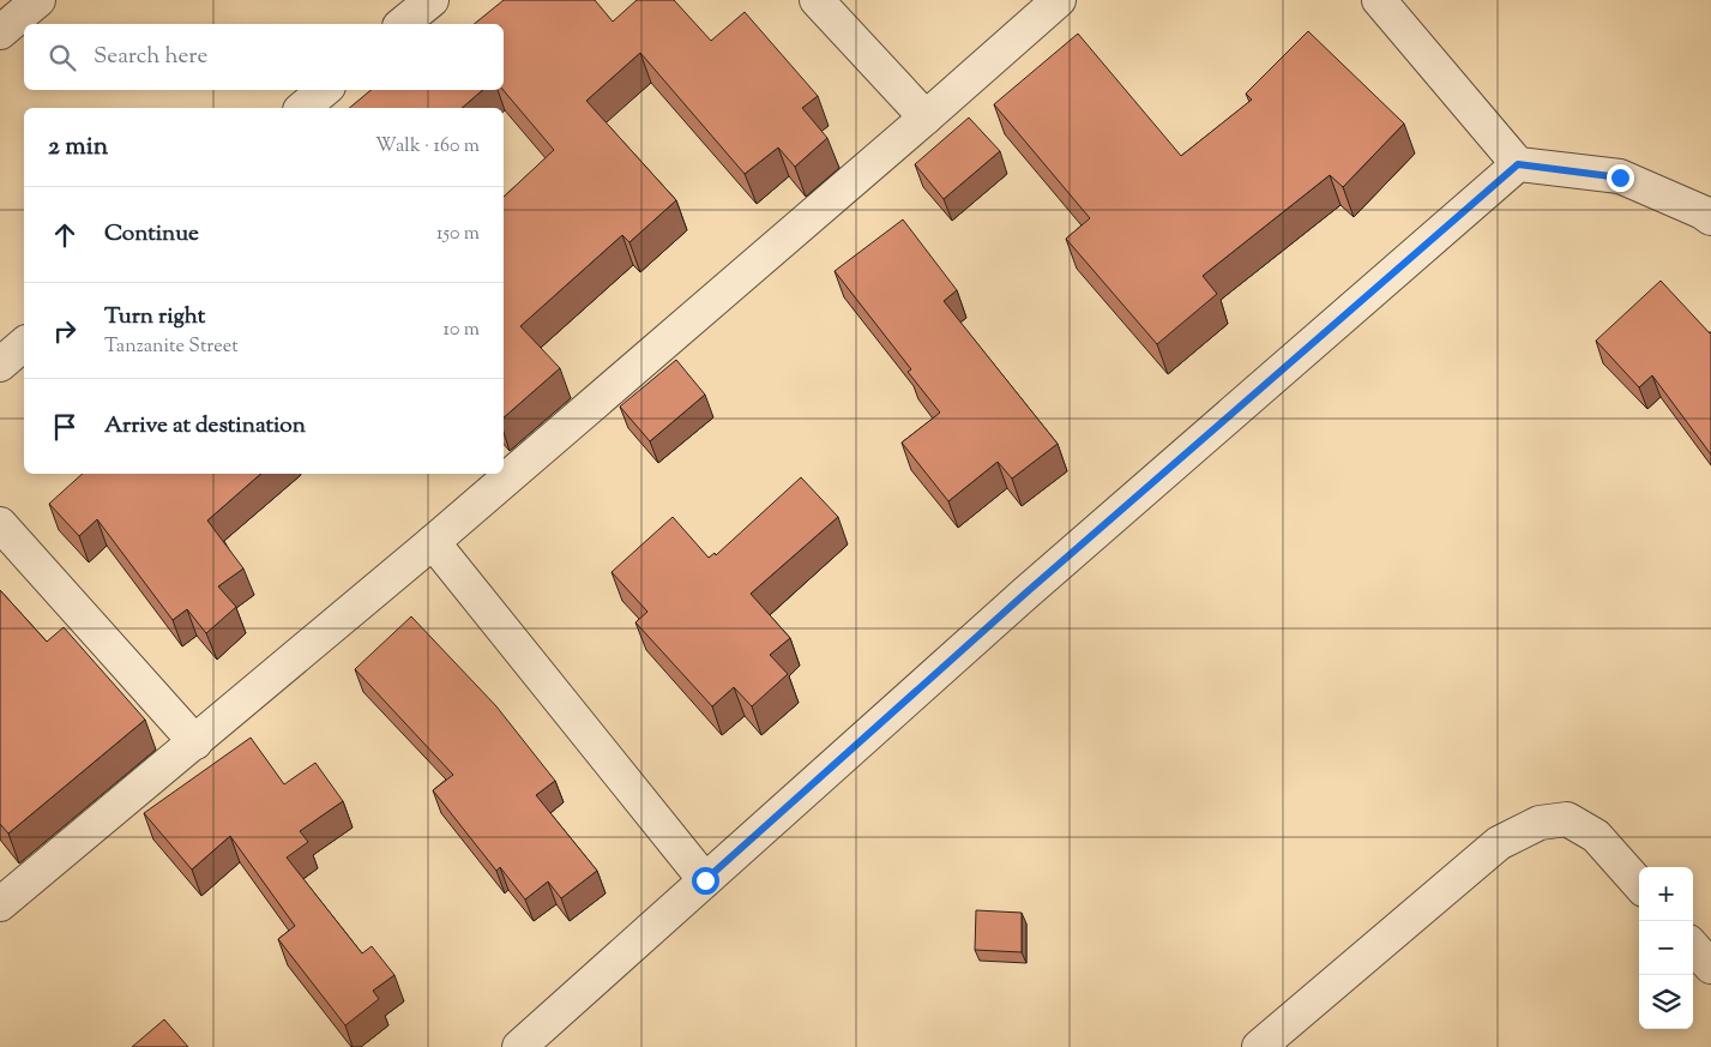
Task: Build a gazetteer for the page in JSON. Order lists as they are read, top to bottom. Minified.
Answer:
{"page":{"search":"Search here","heading":["2 min","Walk · 160 m"],"list":[["Continue","150 m"],["Turn right","Tanzanite Street","10 m"],"Arrive at destination"],"map_buttons":["+","−"]}}
